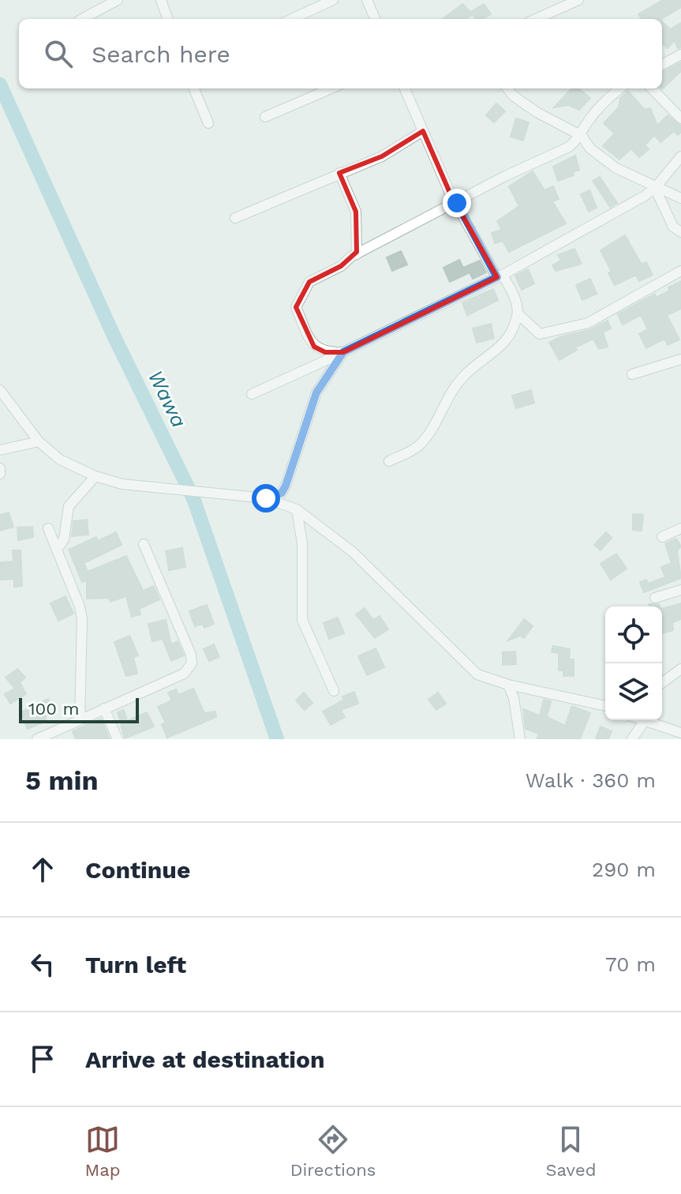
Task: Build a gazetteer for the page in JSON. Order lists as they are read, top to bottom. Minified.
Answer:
{"water":["Wawa"],"scale_bar":"100 m","page":{"search":"Search here","scale":"100 m","heading":["5 min","Walk · 360 m"],"list":[["Continue","290 m"],["Turn left","70 m"],"Arrive at destination"],"nav":["Map","Directions","Saved"]}}
